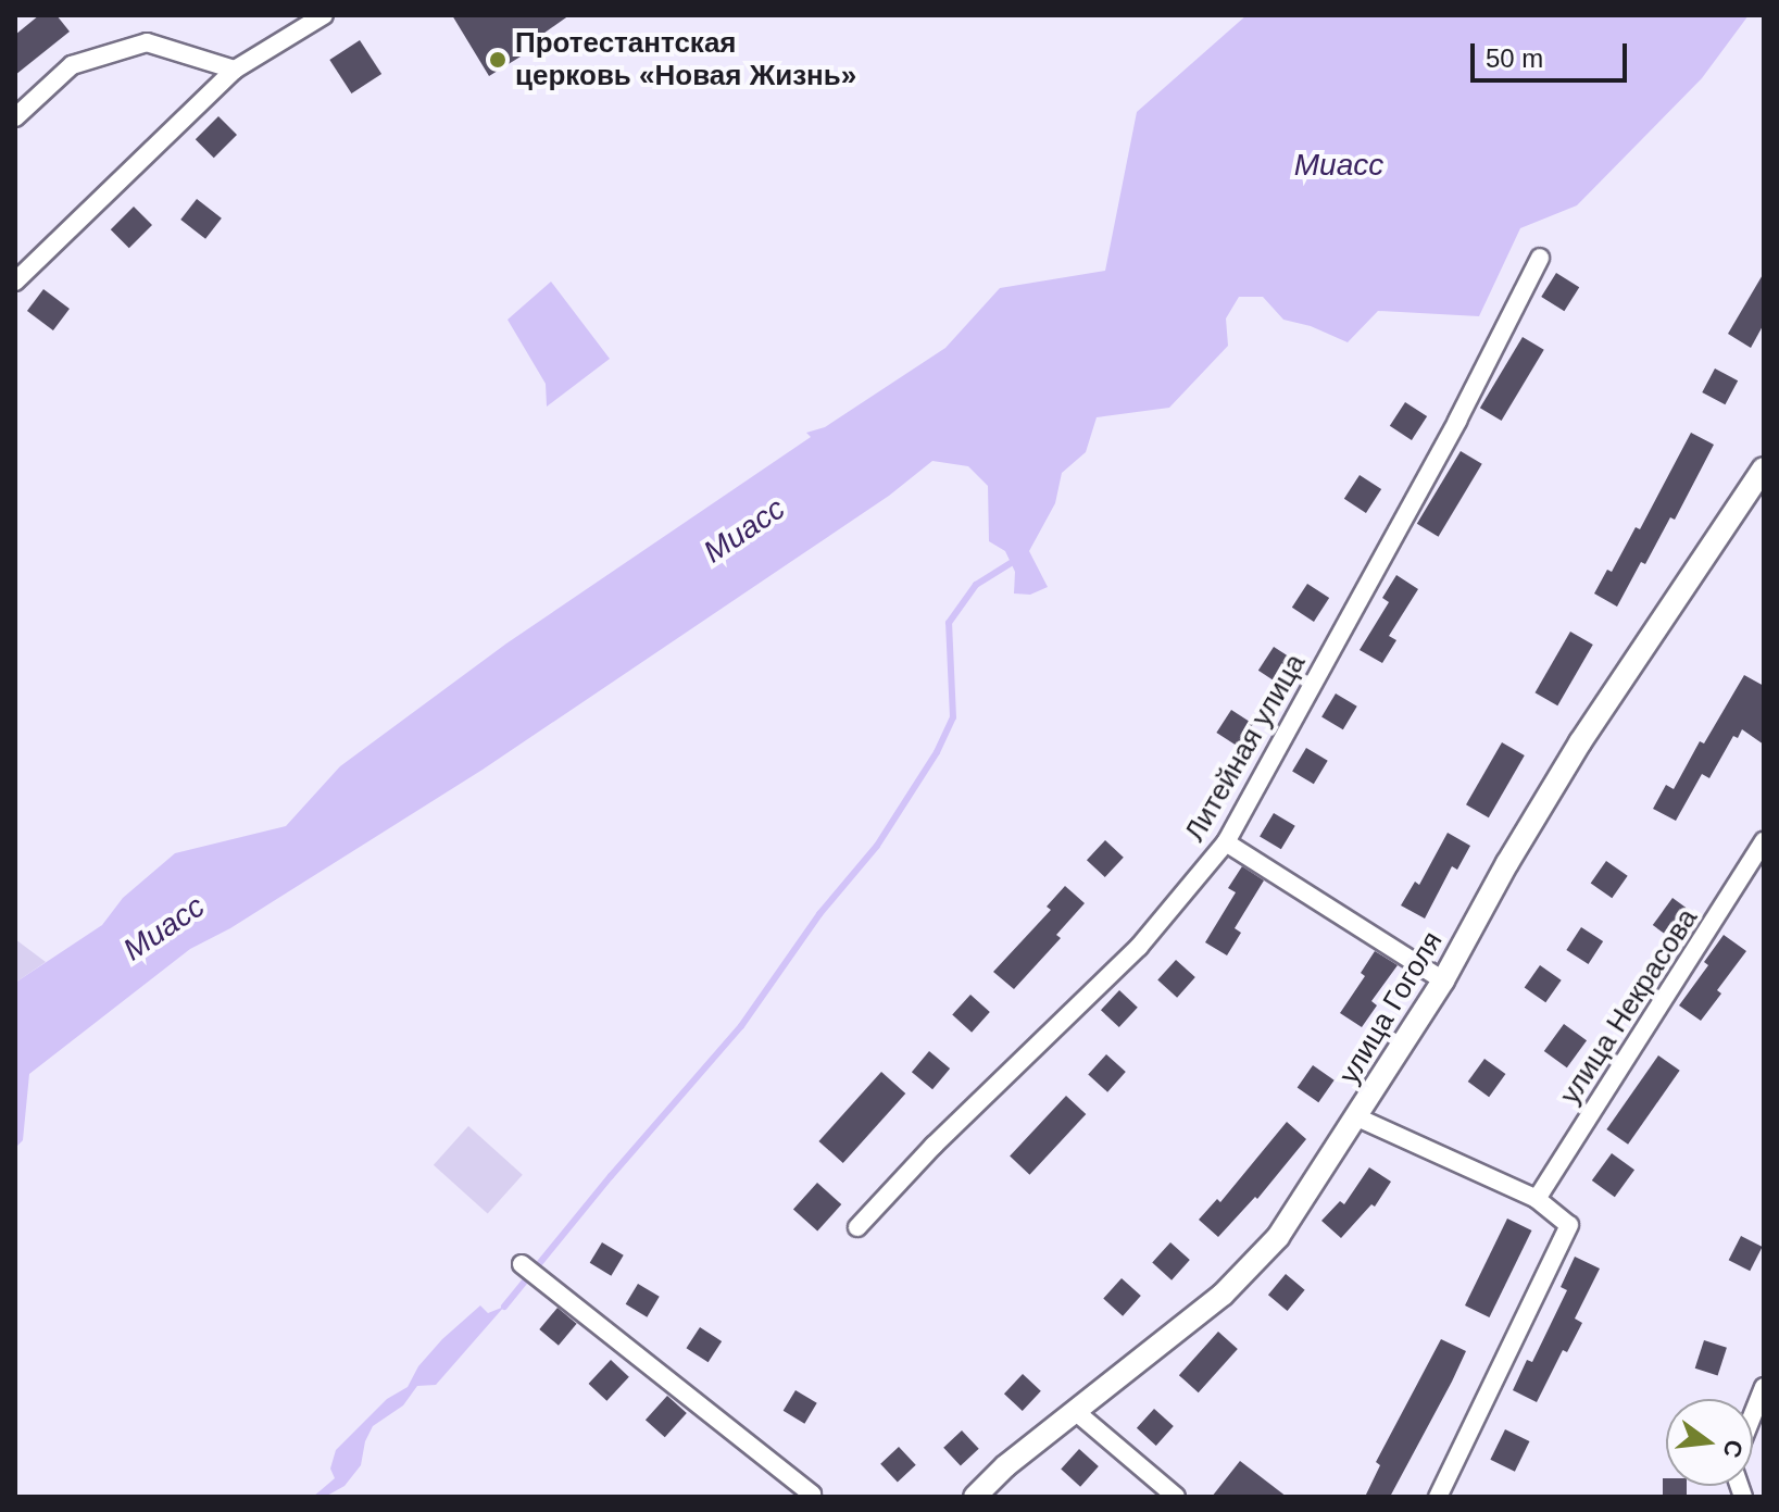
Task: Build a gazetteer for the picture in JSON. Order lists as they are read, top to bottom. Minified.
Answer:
{"streets":{"street":["Литейная улица","улица Некрасова","улица Гоголя"]},"water":["Миасс"],"places":["Протестантская церковь «Новая Жизнь»"],"scale_bar":"50 m","north":"right"}
